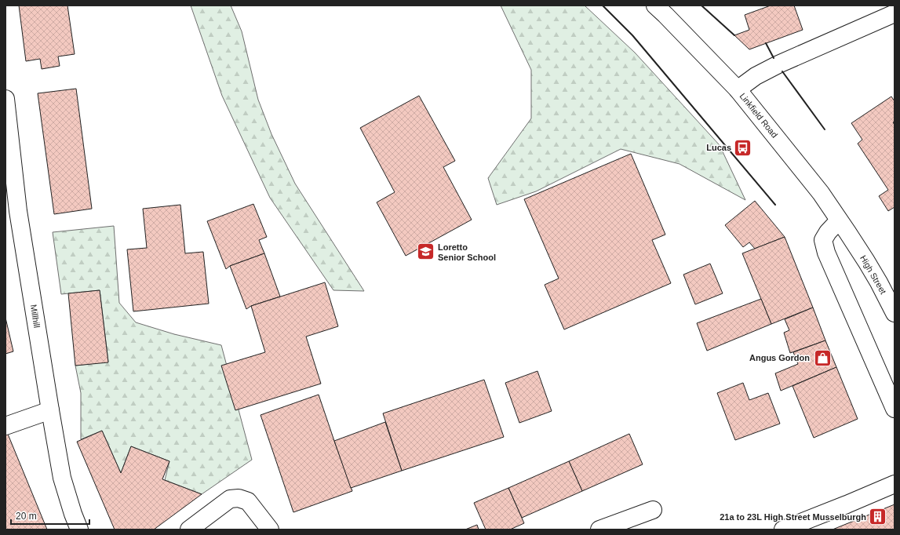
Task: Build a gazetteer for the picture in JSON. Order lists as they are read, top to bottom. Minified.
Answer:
{"streets":{"street":["Linkfield Road","High Street","Millhill"]},"crossings":[["Linkfield Road","High Street"]],"places":{"bus stop":["Lucas"],"school or university":["Loretto Senior School"],"shop":["Angus Gordon"],"building":["21a to 23L High Street Musselburgh"]},"scale_bar":"20 m"}
